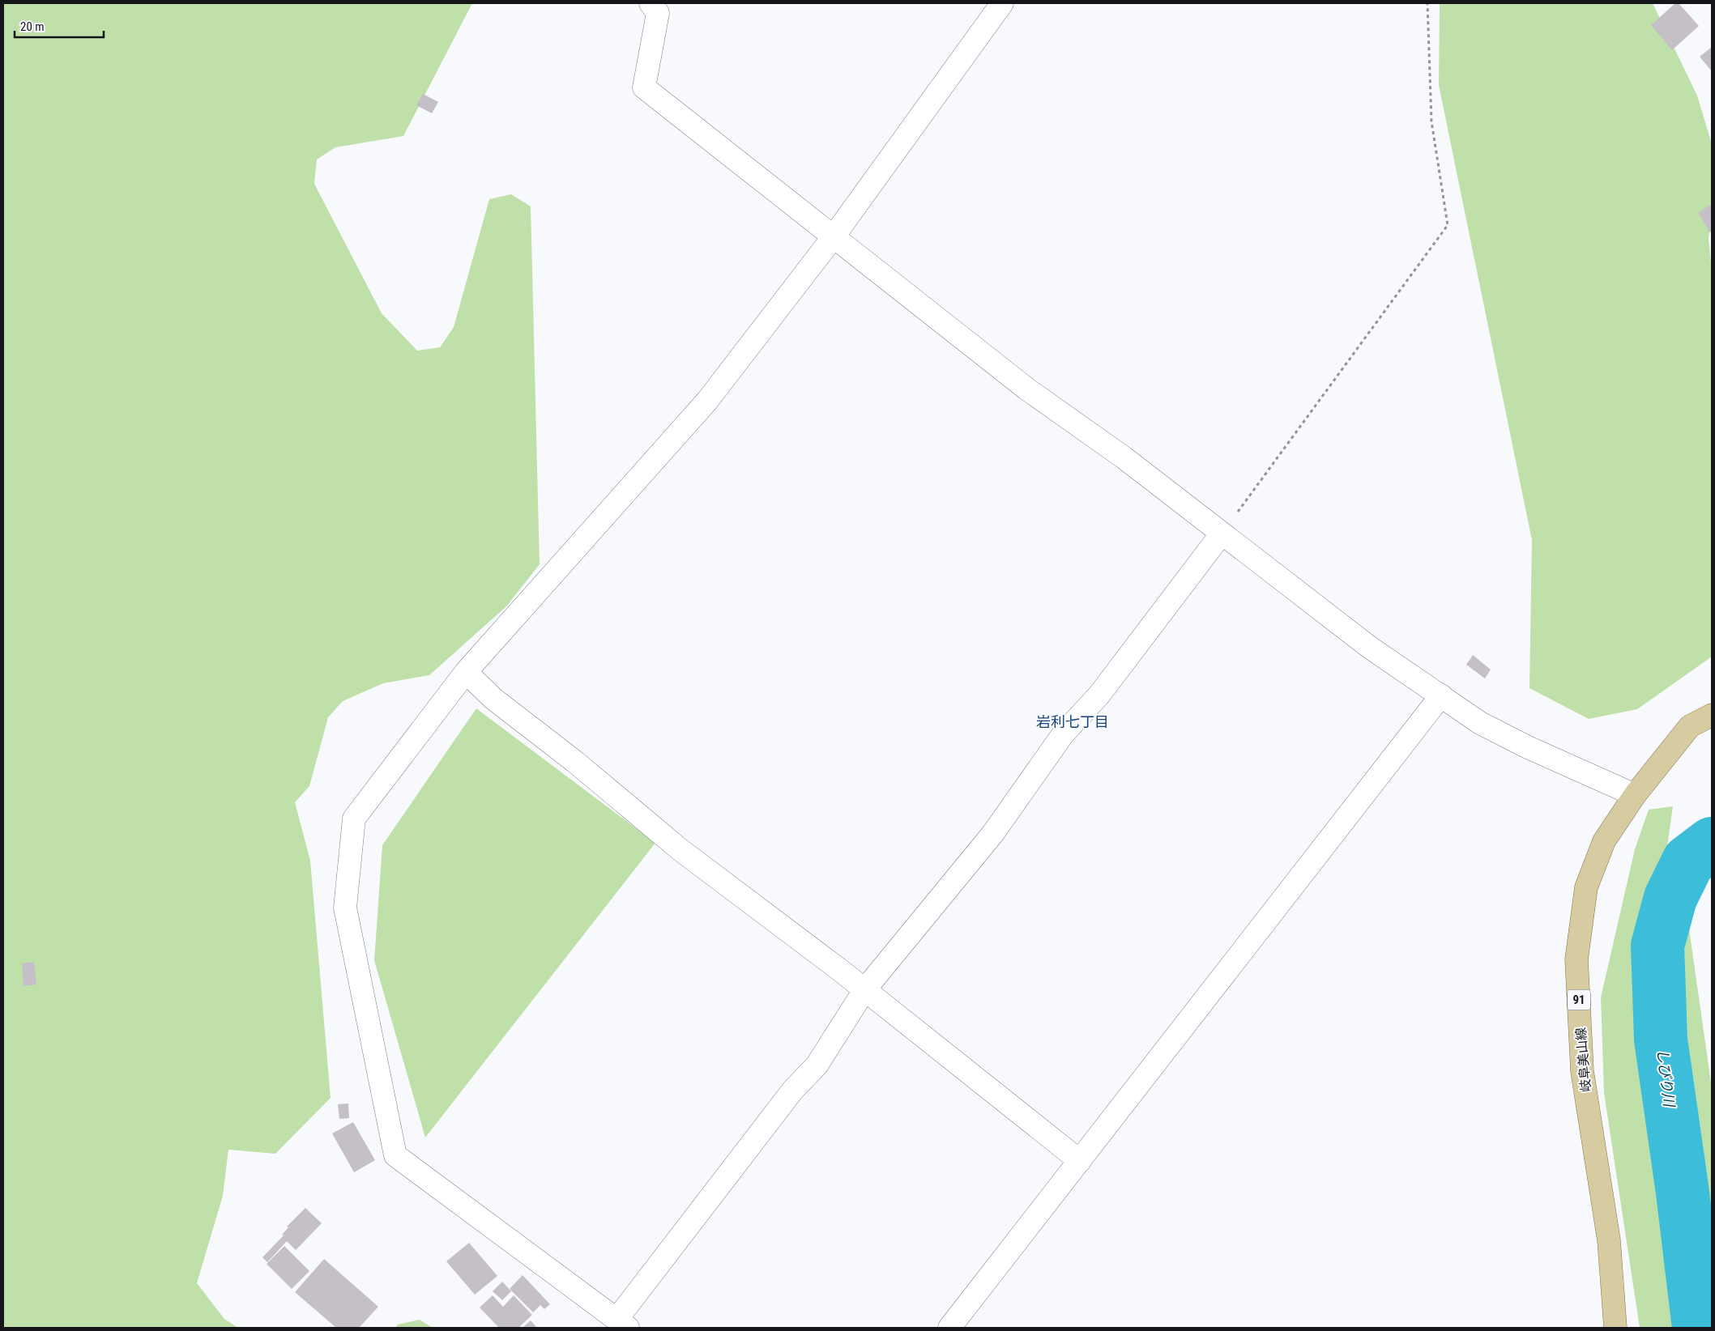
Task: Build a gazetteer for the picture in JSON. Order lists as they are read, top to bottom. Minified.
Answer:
{"streets":{"main road":["91","岐阜美山線"]},"districts":["岩利七丁目"],"water":["しびり川"],"scale_bar":"20 m"}
